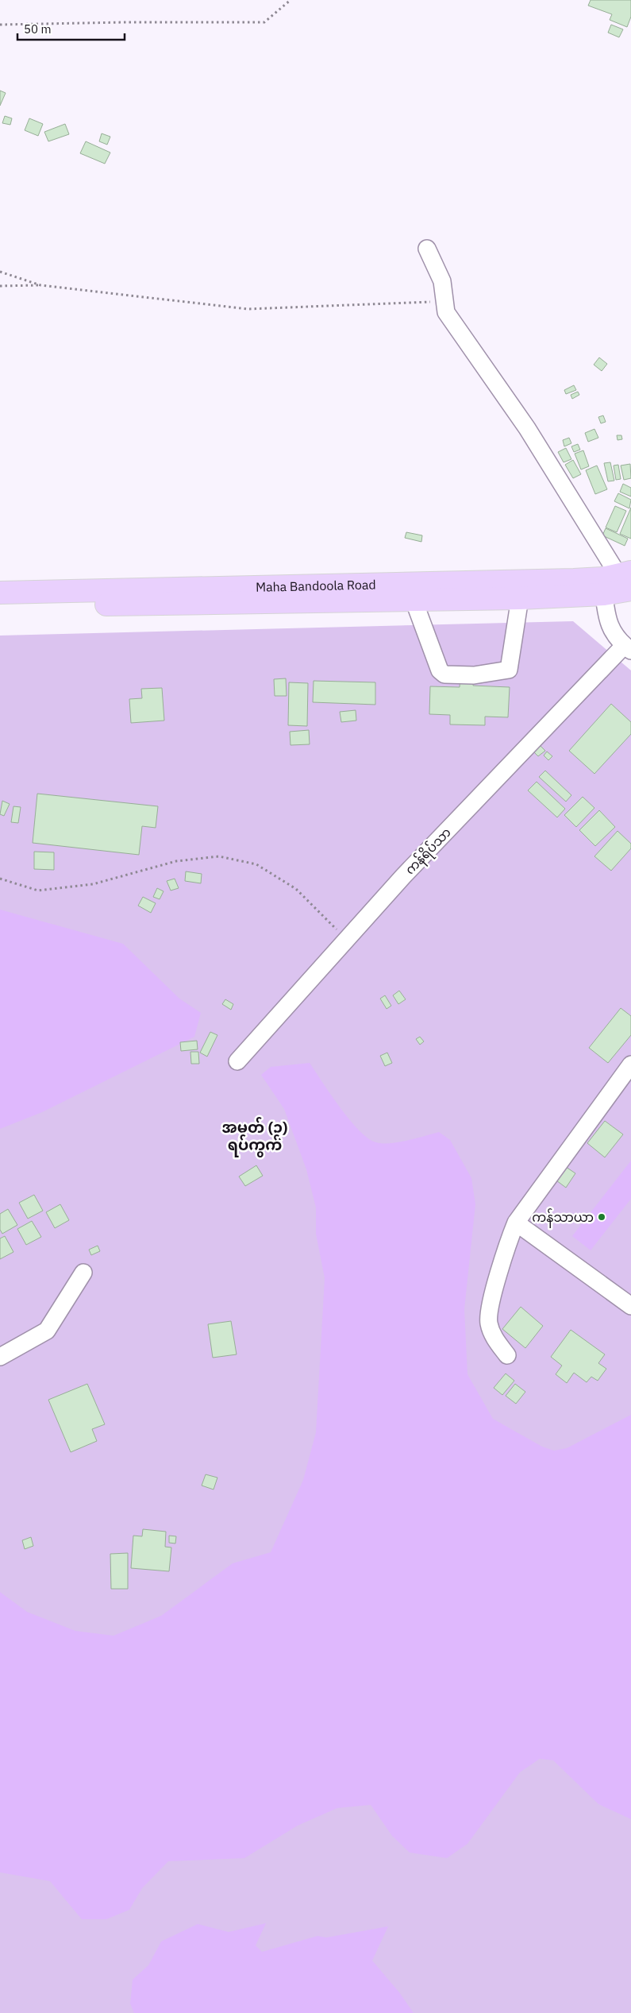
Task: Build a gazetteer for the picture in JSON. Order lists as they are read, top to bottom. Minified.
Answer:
{"streets":{"main road":["Maha Bandoola Road"],"street":["ကန်ရိပ်သာ"]},"districts":["အမှတ် (၃) ရပ်ကွက်"],"places":["ကန်သာယာ"],"scale_bar":"50 m"}
